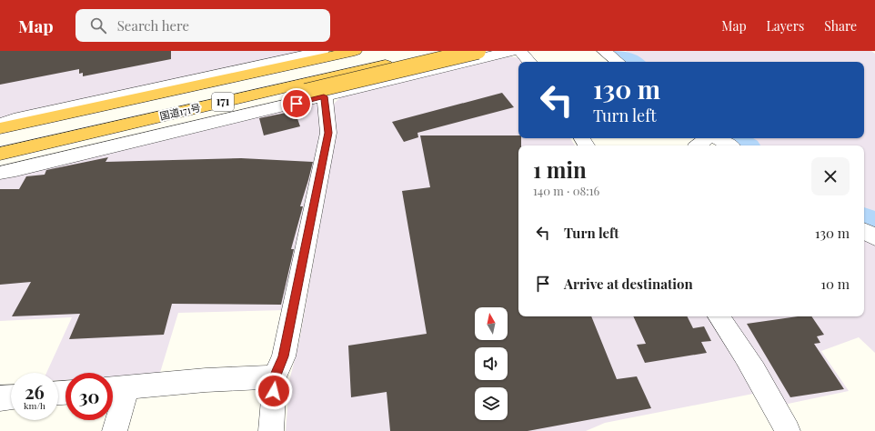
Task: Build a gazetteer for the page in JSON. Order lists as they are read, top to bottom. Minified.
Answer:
{"streets":{"highway":["171","国道171号"]},"north":"top","page":{"header":"Map","search":"Search here","nav":["Map","Layers","Share"],"turn":["130 m","Turn left"],"heading":["1 min","140 m · 08:16"],"list":[{"name":"Turn left","value":"130 m"},{"name":"Arrive at destination","value":"10 m"}],"speed":"26 km/h","limit":"30"}}
